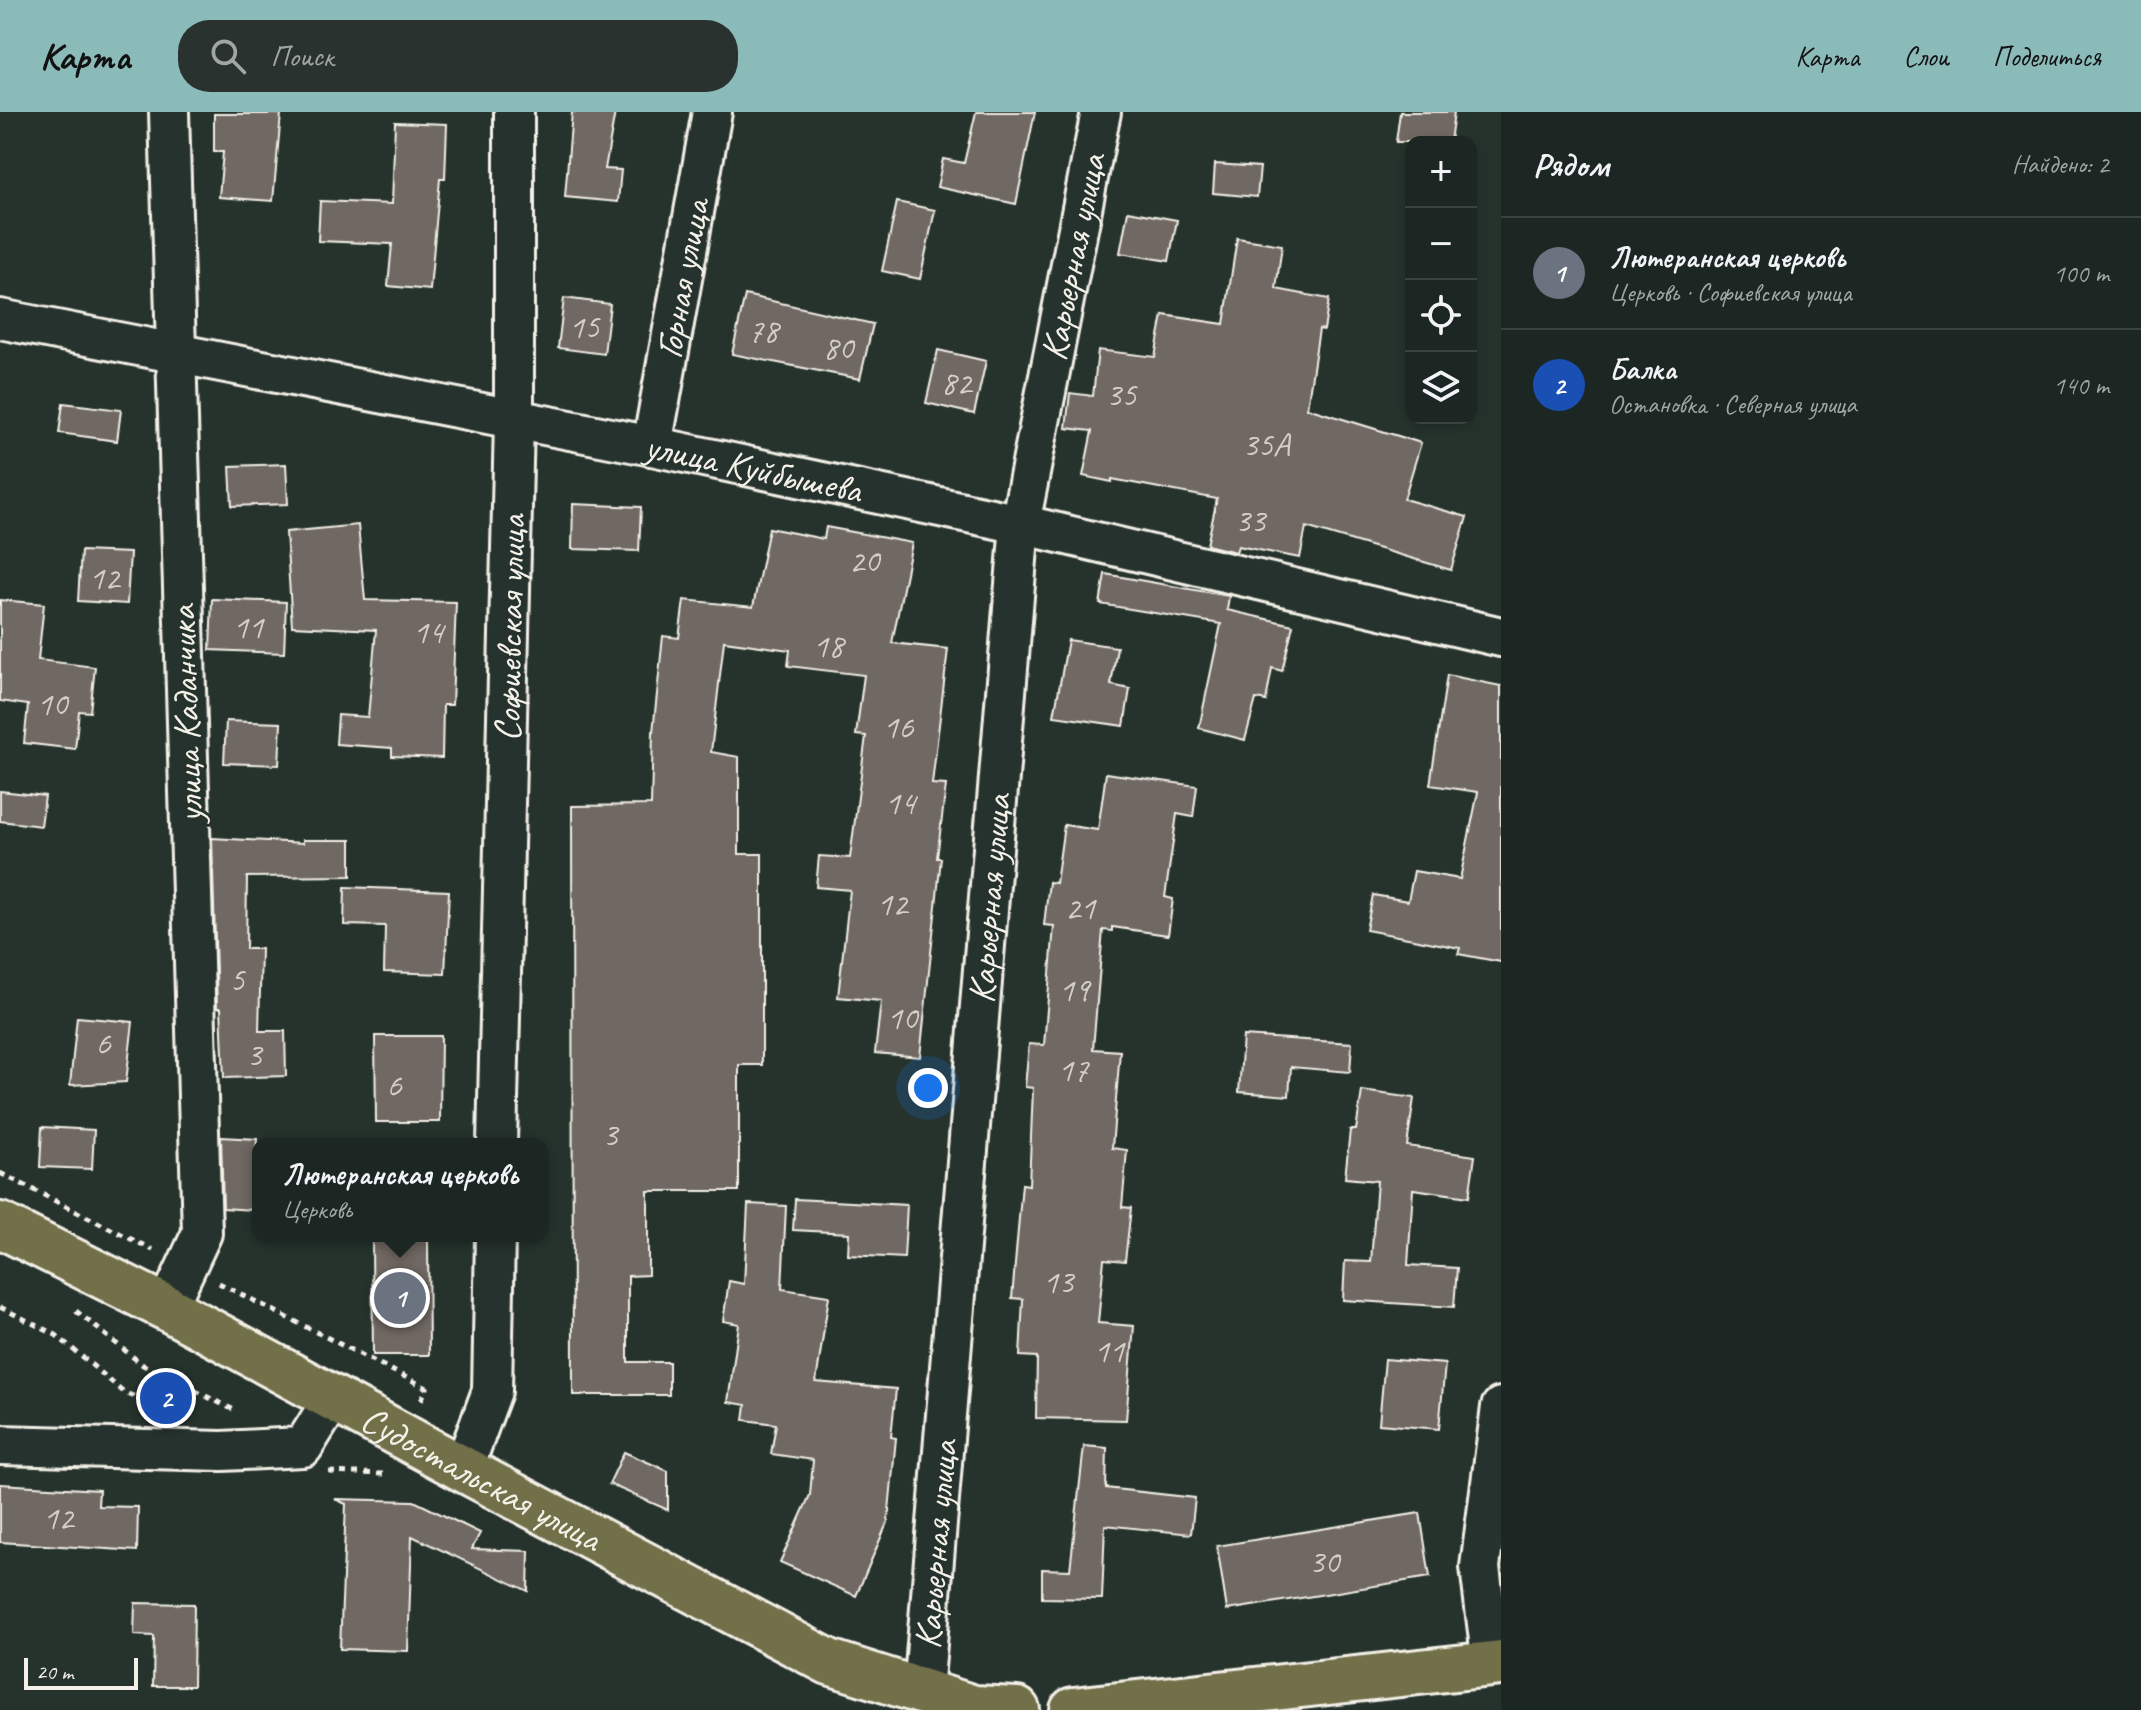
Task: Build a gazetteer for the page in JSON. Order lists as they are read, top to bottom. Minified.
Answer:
{"streets":{"highway":["Судостальская улица"],"street":["Карьерная улица","Горная улица","улица Куйбышева","Софиевская улица","улица Каданчика"]},"crossings":[["Карьерная улица","улица Куйбышева"],["Карьерная улица","Судостальская улица"],["Горная улица","улица Куйбышева"],["улица Куйбышева","Софиевская улица"],["улица Куйбышева","улица Каданчика"],["улица Каданчика","Судостальская улица"]],"house_numbers":["15","78","80","82","35","35А","33","20","12","11","14","18","10","16","14","12","21","5","19","10","6","3","17","6","3","13","11","12","30"],"scale_bar":"20 m","page":{"header":"Карта","search":"Поиск","nav":["Карта","Слои","Поделиться"],"heading":["Рядом","Найдено: 2"],"map_buttons":["+","−"],"list":[{"mark":"1","name":"Лютеранская церковь","note":"Церковь · Софиевская улица","value":"100 m"},{"mark":"2","name":"Балка","note":"Остановка · Северная улица","value":"140 m"}],"popup":["Лютеранская церковь","Церковь"],"pins":["1","2"],"scale":"20 m"}}
